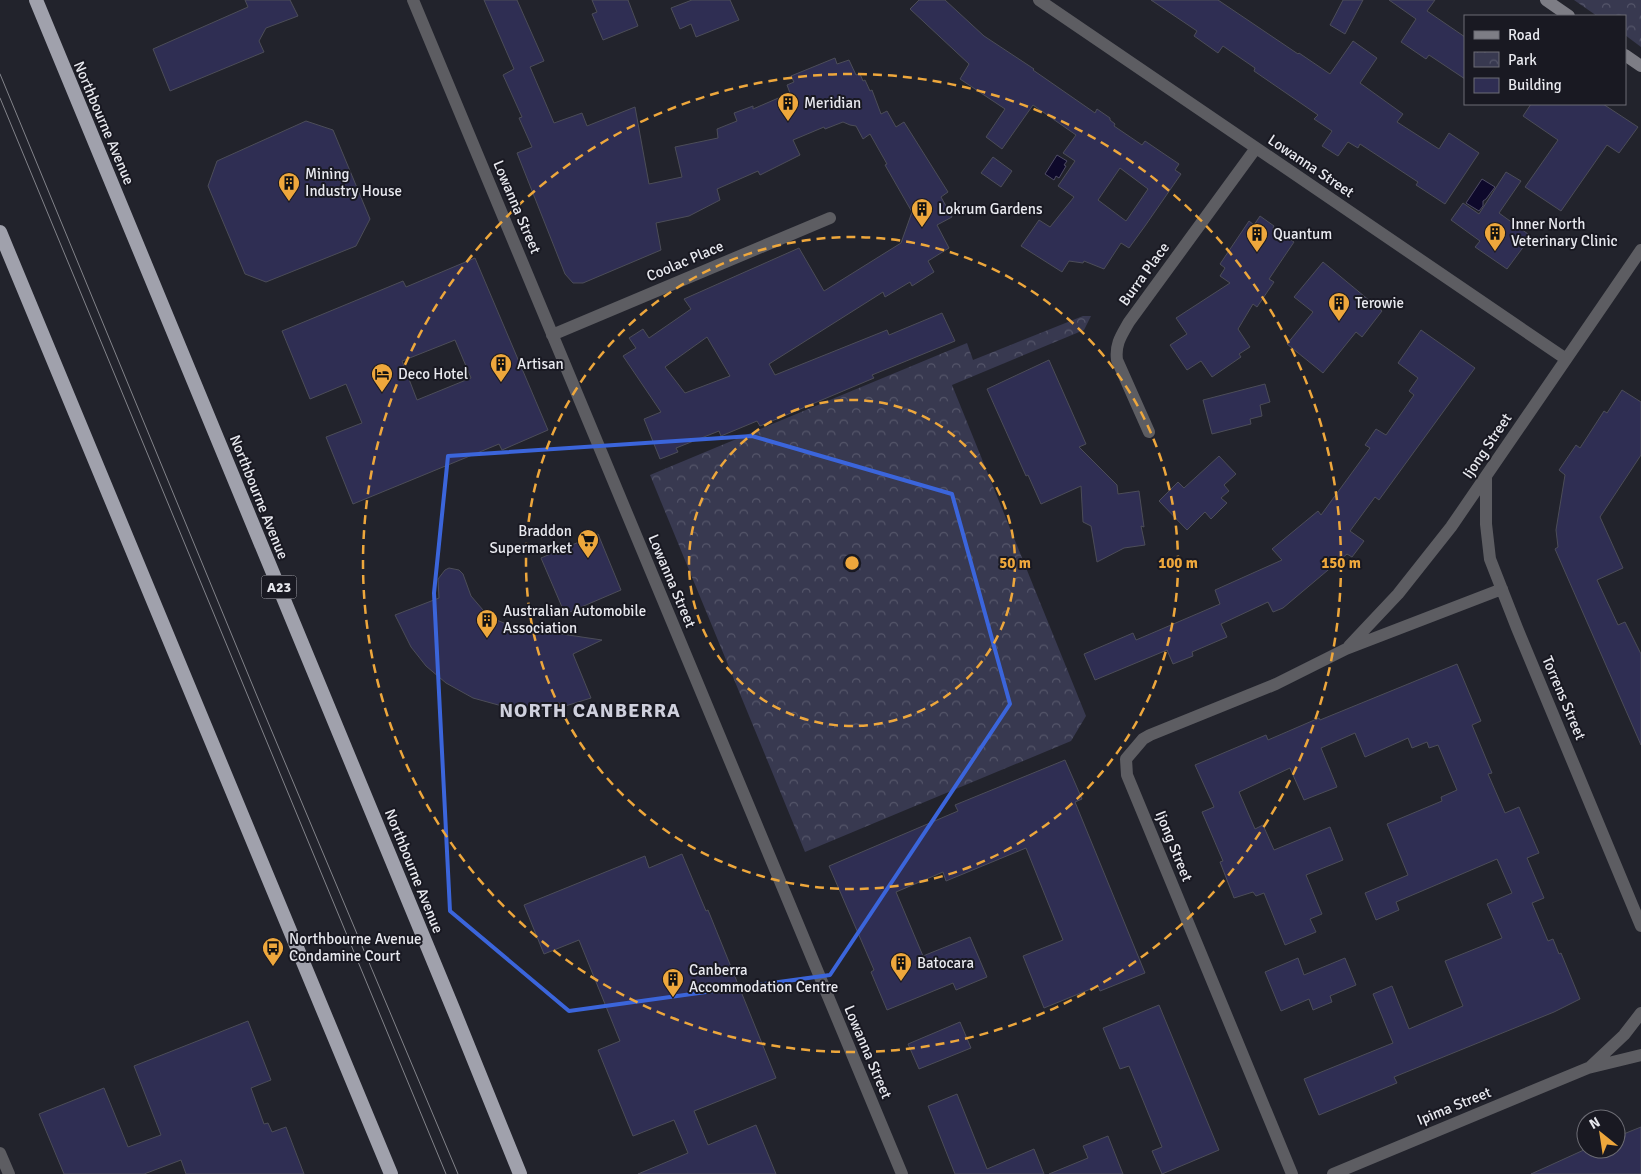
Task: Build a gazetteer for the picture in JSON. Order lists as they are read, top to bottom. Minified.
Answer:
{"streets":{"highway":["Northbourne Avenue","A23"],"street":["Lowanna Street","Coolac Place","Burra Place","Ijong Street","Torrens Street","Ipima Street"]},"crossings":[["Lowanna Street","Coolac Place"],["Lowanna Street","Burra Place"],["Lowanna Street","Ijong Street"],["Ijong Street","Torrens Street"]],"districts":["NORTH CANBERRA"],"places":{"building":["Meridian","Mining Industry House","Lokrum Gardens","Inner North Veterinary Clinic","Quantum","Terowie","Artisan","Australian Automobile Association","Batocara","Canberra Accommodation Centre"],"hotel":["Deco Hotel"],"supermarket":["Braddon Supermarket"],"bus stop":["Northbourne Avenue Condamine Court"]},"legend":["Road","Park","Building"],"north":"top left","rings":["50 m","100 m","150 m"]}
